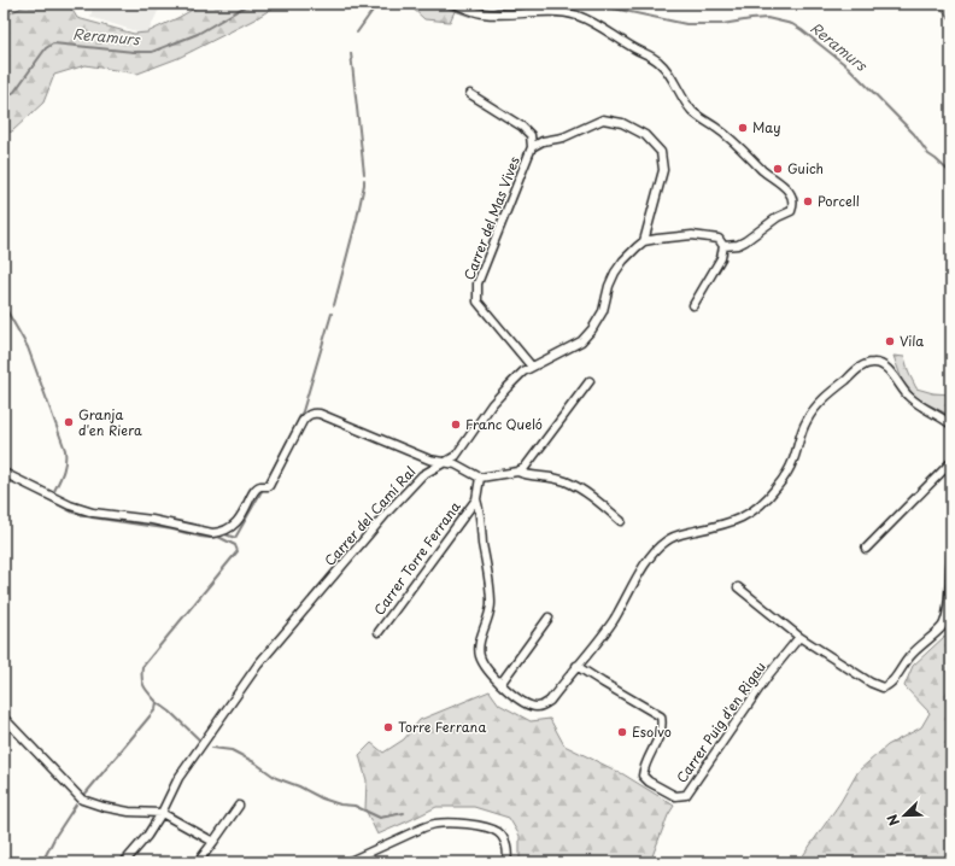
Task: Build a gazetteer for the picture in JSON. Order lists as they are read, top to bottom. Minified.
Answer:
{"streets":{"street":["Carrer del Mas Vives","Carrer del Camí Ral","Carrer Torre Ferrana","Carrer Puig d'en Rigau"]},"crossings":[["Carrer del Mas Vives","Carrer del Camí Ral"],["Carrer Torre Ferrana","Carrer Puig d'en Rigau"]],"water":["Reramurs"],"places":["May","Guich","Porcell","Vila","Granja d'en Riera","Franc Queló","Torre Ferrana","Esolvo"],"north":"bottom left"}
